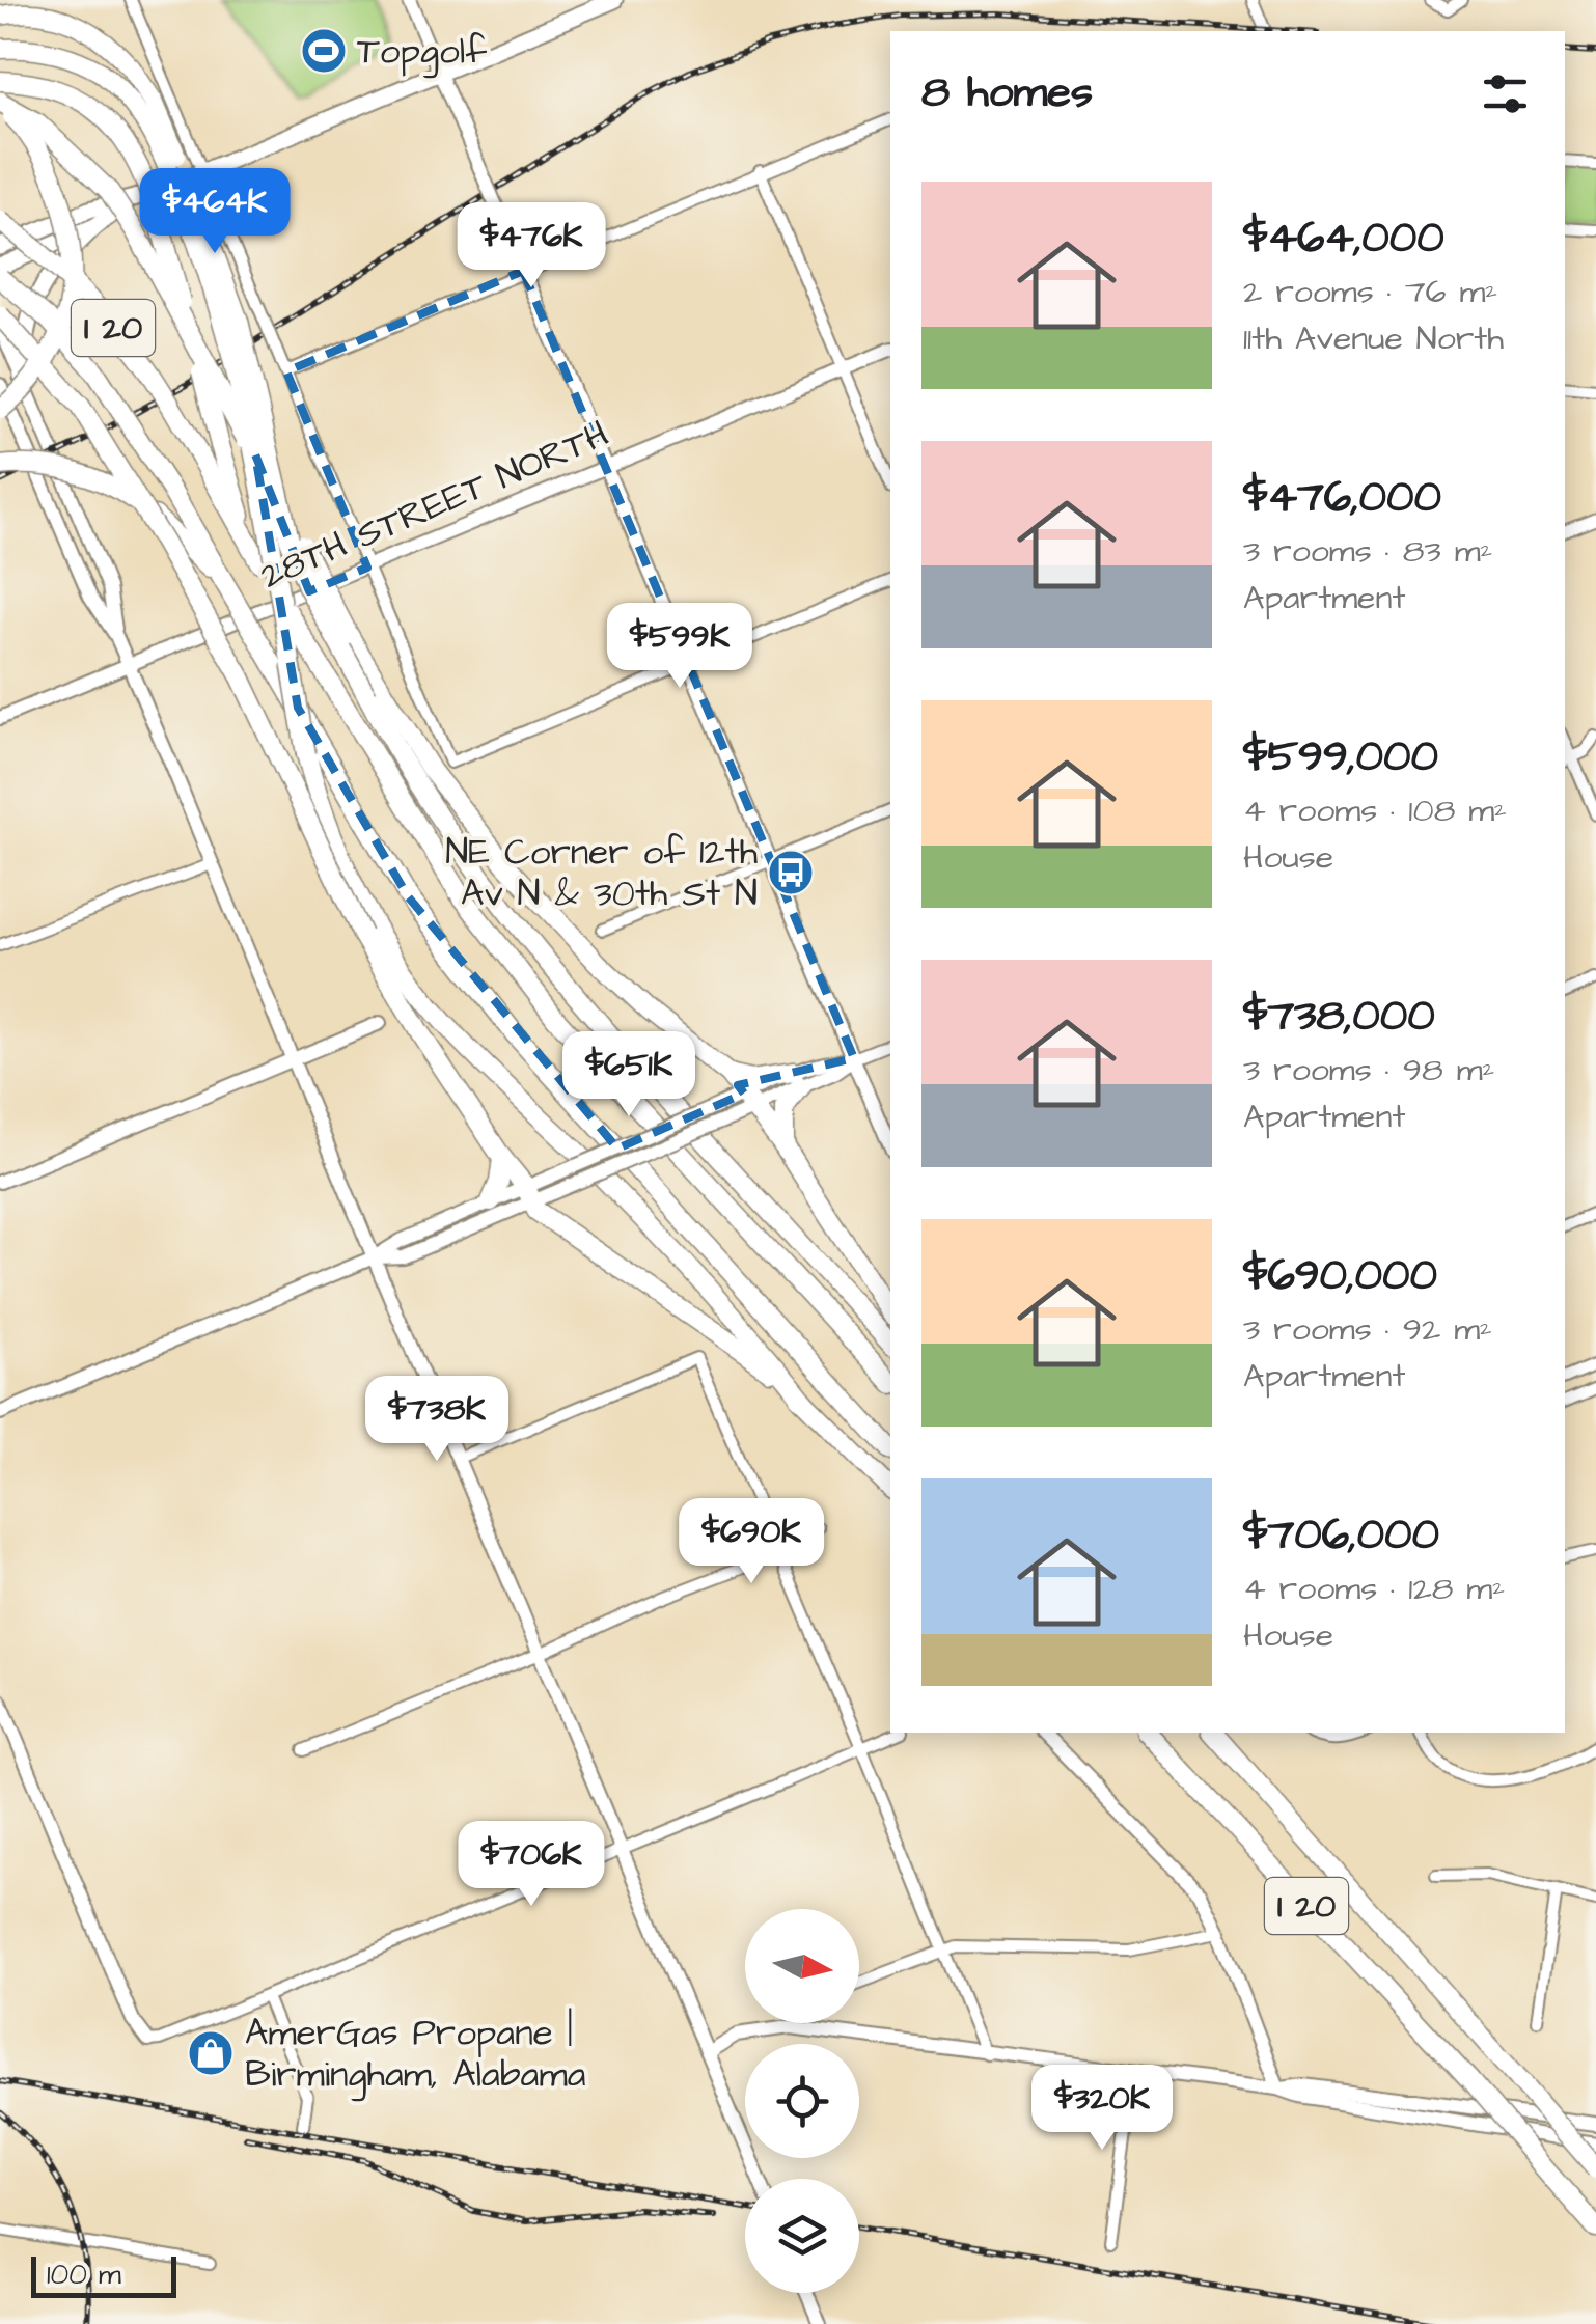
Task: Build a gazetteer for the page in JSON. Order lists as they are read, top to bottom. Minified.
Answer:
{"streets":{"highway":["I 20"],"street":["28TH STREET NORTH"]},"places":{"sports":["Topgolf"],"bus stop":["NE Corner of 12th Av N & 30th St N"],"shop":["AmerGas Propane | Birmingham, Alabama"]},"scale_bar":"100 m","north":"right","page":{"heading":"8 homes","list":[{"name":"$464,000","note":"2 rooms · 76 m² · 11th Avenue North"},{"name":"$476,000","note":"3 rooms · 83 m² · Apartment"},{"name":"$599,000","note":"4 rooms · 108 m² · House"},{"name":"$738,000","note":"3 rooms · 98 m² · Apartment"},{"name":"$690,000","note":"3 rooms · 92 m² · Apartment"},{"name":"$706,000","note":"4 rooms · 128 m² · House"}],"price":["$464K","$476K","$599K","$651K","$738K","$690K","$706K","$320K"],"scale":"100 m"}}
